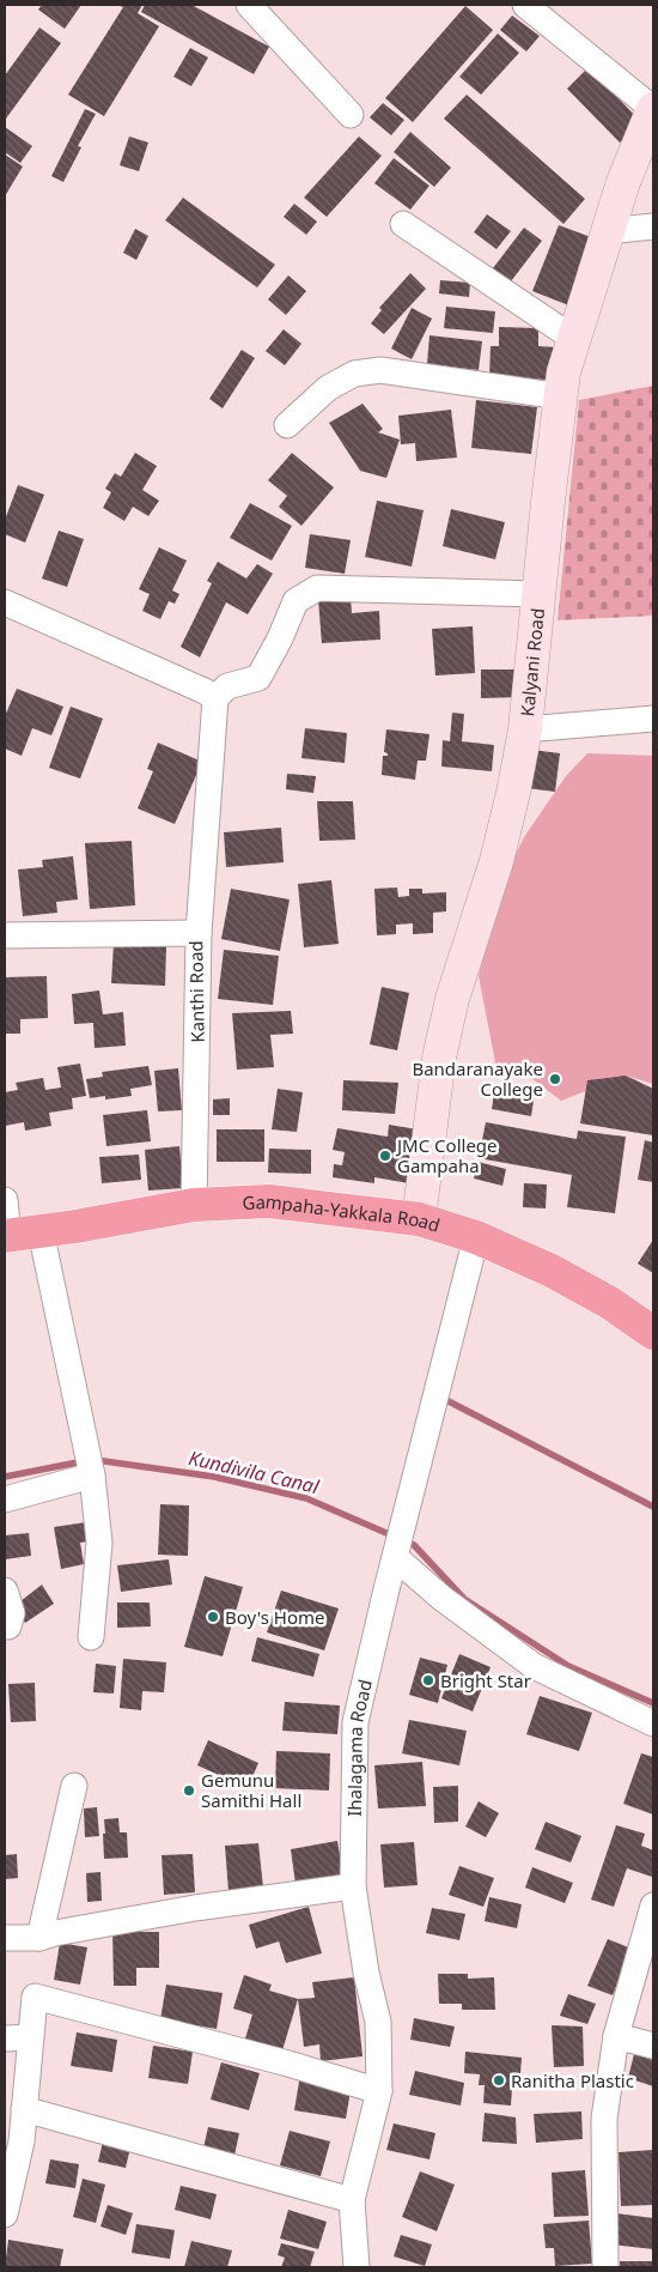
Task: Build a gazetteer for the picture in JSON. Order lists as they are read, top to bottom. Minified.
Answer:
{"streets":{"highway":["Gampaha-Yakkala Road"],"street":["Kalyani Road","Kanthi Road","Ihalagama Road"]},"crossings":[["Kalyani Road","Gampaha-Yakkala Road"],["Kanthi Road","Gampaha-Yakkala Road"],["Gampaha-Yakkala Road","Ihalagama Road"]],"water":["Kundivila Canal"],"places":["Bandaranayake College","JMC College Gampaha","Boy's Home","Bright Star","Gemunu Samithi Hall","Ranitha Plastic"]}
